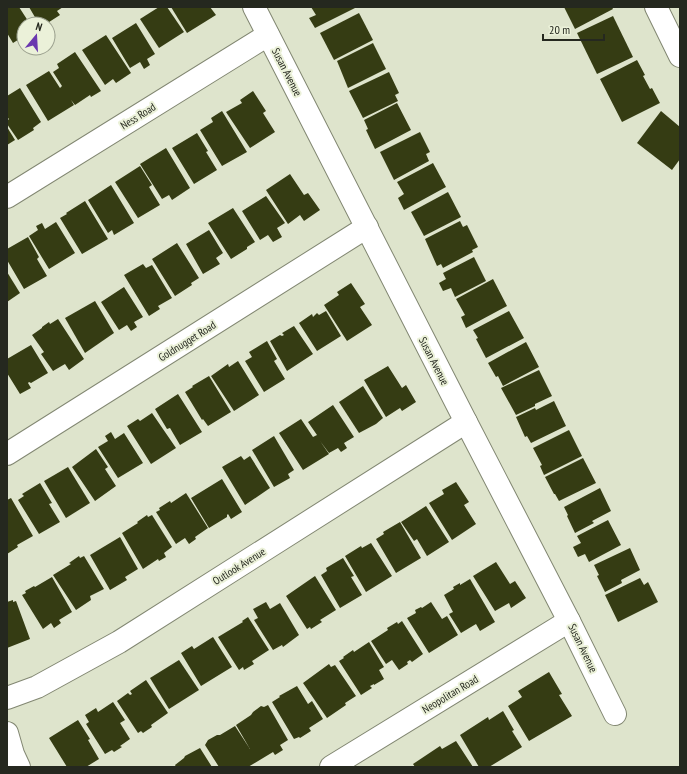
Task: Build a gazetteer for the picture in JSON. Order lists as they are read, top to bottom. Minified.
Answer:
{"streets":{"street":["Susan Avenue","Ness Road","Goldnugget Road","Outlook Avenue","Neopolitan Road"]},"crossings":[["Susan Avenue","Ness Road"],["Susan Avenue","Goldnugget Road"],["Susan Avenue","Outlook Avenue"],["Susan Avenue","Neopolitan Road"]],"scale_bar":"20 m","north":"top"}
